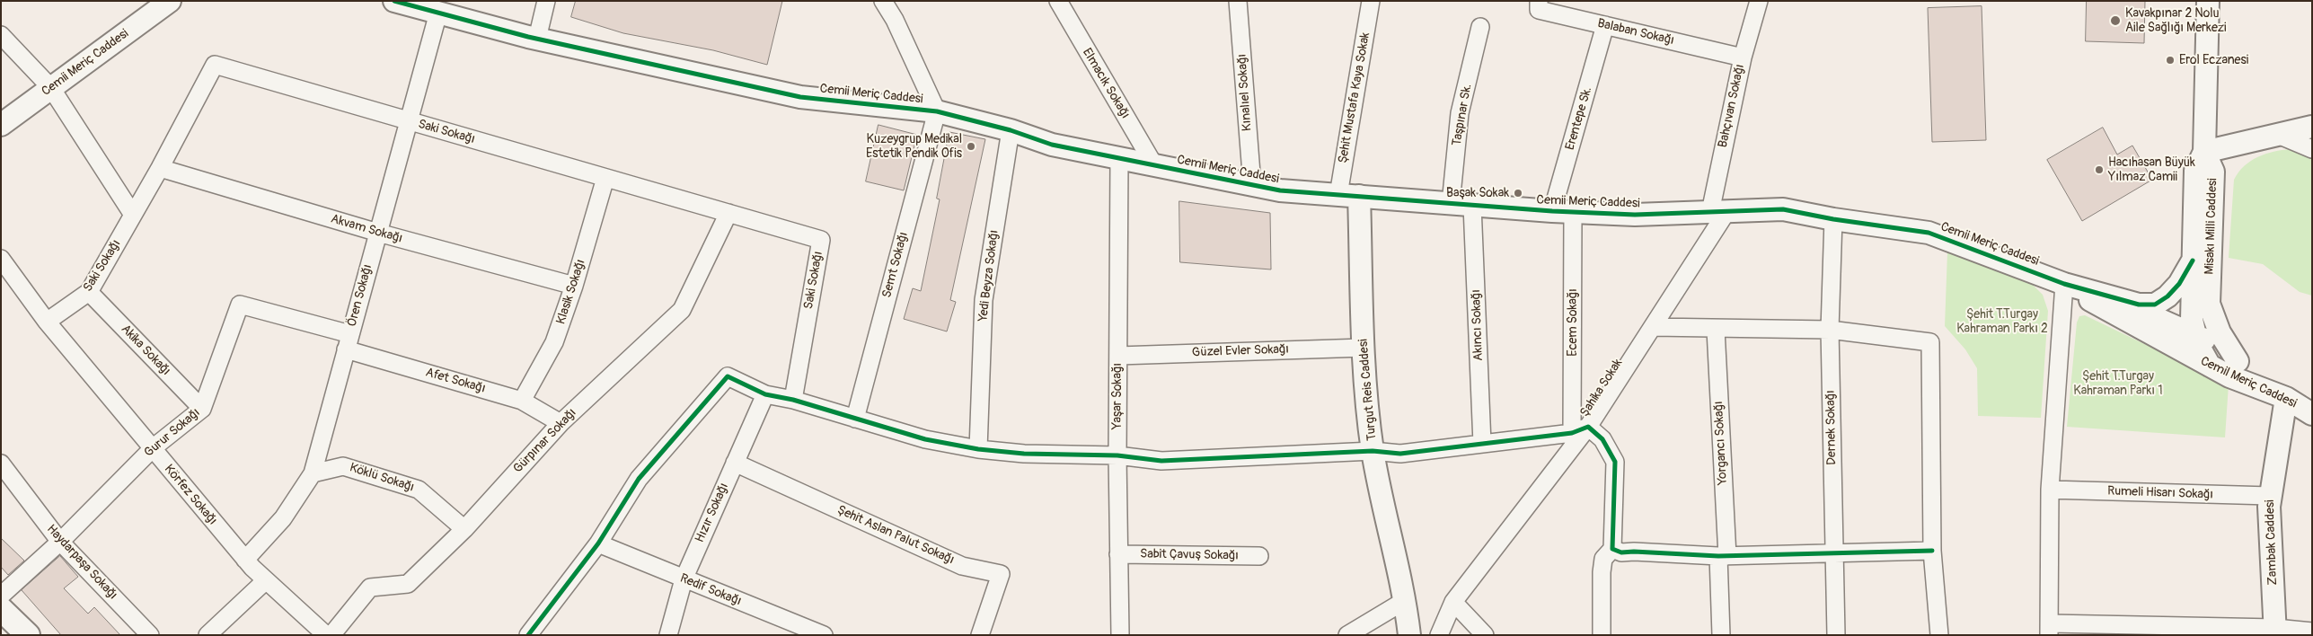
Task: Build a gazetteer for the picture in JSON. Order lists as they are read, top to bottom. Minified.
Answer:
{"streets":{"street":["Balaban Sokağı","Cemii Meriç Caddesi","Elmacık Sokağı","Kınalıel Sokağı","Şehit Mustafa Kaya Sokak","Bahçıvan Sokağı","Taşpınar Sk.","Erentepe Sk.","Saki Sokağı","Misakı Milli Caddesi","Akvam Sokağı","Semt Sokağı","Yedi Beyza Sokağı","Klasik Sokağı","Ören Sokağı","Ecem Sokağı","Akıncı Sokağı","Akika Sokağı","Güzel Evler Sokağı","Afet Sokağı","Cemil Meriç Caddesi","Şahika Sokak","Turgut Reis Caddesi","Yaşar Sokağı","Dernek Sokağı","Gurur Sokağı","Gürpınar Sokağı","Yorgancı Sokağı","Köklü Sokağı","Rumeli Hisarı Sokağı","Körfez Sokağı","Hızır Sokağı","Şehit Aslan Palut Sokağı","Zambak Caddesi","Sabit Çavuş Sokağı","Haydarpaşa Sokağı","Redif Sokağı"]},"crossings":[["Balaban Sokağı","Bahçıvan Sokağı"],["Balaban Sokağı","Erentepe Sk."],["Cemii Meriç Caddesi","Elmacık Sokağı"],["Cemii Meriç Caddesi","Kınalıel Sokağı"],["Cemii Meriç Caddesi","Şehit Mustafa Kaya Sokak"],["Cemii Meriç Caddesi","Bahçıvan Sokağı"],["Cemii Meriç Caddesi","Taşpınar Sk."],["Cemii Meriç Caddesi","Erentepe Sk."],["Cemii Meriç Caddesi","Semt Sokağı"],["Cemii Meriç Caddesi","Yedi Beyza Sokağı"],["Cemii Meriç Caddesi","Ören Sokağı"],["Cemii Meriç Caddesi","Ecem Sokağı"],["Cemii Meriç Caddesi","Akıncı Sokağı"],["Cemii Meriç Caddesi","Cemil Meriç Caddesi"],["Cemii Meriç Caddesi","Şahika Sokak"],["Cemii Meriç Caddesi","Turgut Reis Caddesi"],["Cemii Meriç Caddesi","Yaşar Sokağı"],["Cemii Meriç Caddesi","Dernek Sokağı"],["Şehit Mustafa Kaya Sokak","Turgut Reis Caddesi"],["Bahçıvan Sokağı","Şahika Sokak"],["Erentepe Sk.","Ecem Sokağı"],["Saki Sokağı","Akvam Sokağı"],["Saki Sokağı","Klasik Sokağı"],["Saki Sokağı","Ören Sokağı"],["Saki Sokağı","Akika Sokağı"],["Saki Sokağı","Gürpınar Sokağı"],["Saki Sokağı","Körfez Sokağı"],["Misakı Milli Caddesi","Cemil Meriç Caddesi"],["Akvam Sokağı","Klasik Sokağı"],["Akvam Sokağı","Ören Sokağı"],["Klasik Sokağı","Afet Sokağı"],["Ören Sokağı","Afet Sokağı"],["Ören Sokağı","Gurur Sokağı"],["Ören Sokağı","Köklü Sokağı"],["Ören Sokağı","Körfez Sokağı"],["Akika Sokağı","Gurur Sokağı"],["Güzel Evler Sokağı","Turgut Reis Caddesi"],["Güzel Evler Sokağı","Yaşar Sokağı"],["Afet Sokağı","Gurur Sokağı"],["Afet Sokağı","Gürpınar Sokağı"],["Cemil Meriç Caddesi","Zambak Caddesi"],["Yaşar Sokağı","Sabit Çavuş Sokağı"],["Gurur Sokağı","Körfez Sokağı"],["Gurur Sokağı","Haydarpaşa Sokağı"],["Gürpınar Sokağı","Köklü Sokağı"],["Rumeli Hisarı Sokağı","Zambak Caddesi"],["Hızır Sokağı","Şehit Aslan Palut Sokağı"],["Hızır Sokağı","Redif Sokağı"]],"parks":["Şehit T.Turgay Kahraman Parkı 2","Şehit T.Turgay Kahraman Parkı 1"],"places":["Kavakpınar 2 Nolu Aile Sağlığı Merkezi","Erol Eczanesi","Kuzeygrup Medikal Estetik Pendik Ofis","Hacıhasan Büyük Yılmaz Camii","Başak Sokak"]}
